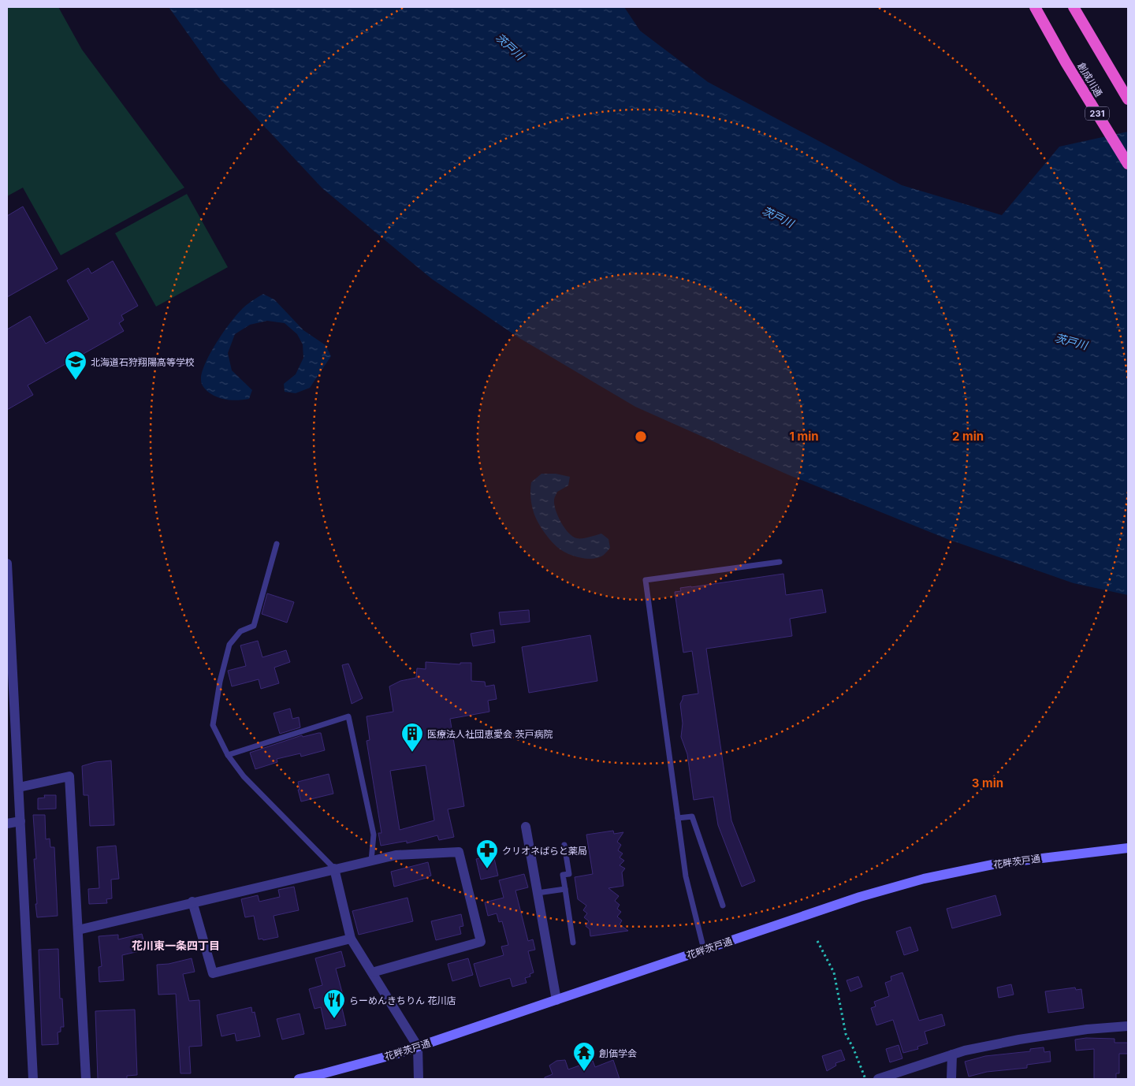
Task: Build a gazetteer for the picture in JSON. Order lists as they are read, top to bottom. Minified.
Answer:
{"streets":{"highway":["創成川通","231"],"main road":["花畔茨戸通"]},"districts":["花川東一条四丁目"],"water":["茨戸川"],"places":{"school or university":["北海道石狩翔陽高等学校"],"building":["医療法人社団恵愛会 茨戸病院"],"pharmacy":["クリオネばらと薬局"],"restaurant":["らーめんきちりん 花川店"],"temple":["創価学会"]},"rings":["1 min","2 min","3 min"]}
